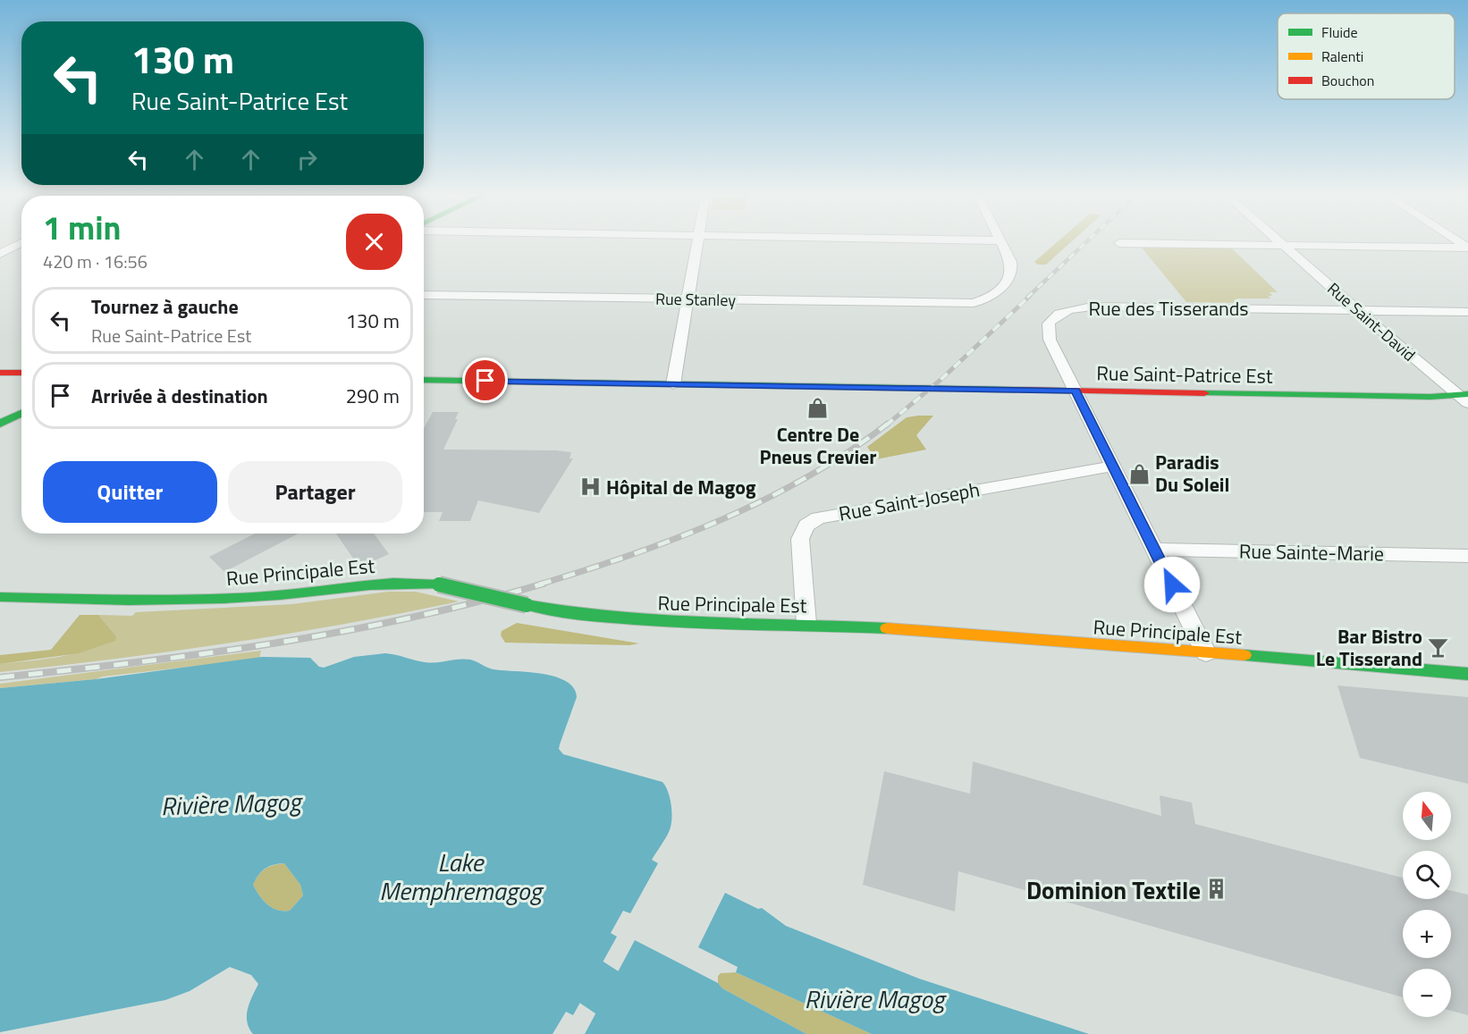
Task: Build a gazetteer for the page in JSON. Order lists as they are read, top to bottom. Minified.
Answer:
{"streets":{"main road":["Rue Saint-Patrice Est","Rue Principale Est"],"street":["Rue Stanley","Rue des Tisserands","Rue Saint-David","Rue Saint-Joseph","Rue Sainte-Marie"]},"crossings":[["Rue des Tisserands","Rue Saint-David"],["Rue des Tisserands","Rue Saint-Patrice Est"],["Rue des Tisserands","Rue Saint-Joseph"],["Rue des Tisserands","Rue Sainte-Marie"],["Rue des Tisserands","Rue Principale Est"],["Rue Saint-David","Rue Saint-Patrice Est"],["Rue Saint-Joseph","Rue Principale Est"]],"water":["Rivière Magog","Lake Memphremagog"],"places":{"shop":["Centre De Pneus Crevier","Paradis Du Soleil"],"hospital":["Hôpital de Magog"],"bar":["Bar Bistro Le Tisserand"],"building":["Dominion Textile"]},"legend":["Fluide","Ralenti","Bouchon"],"north":"top","page":{"turn":["130 m","Rue Saint-Patrice Est"],"heading":["1 min","420 m · 16:56"],"list":[{"name":"Tournez à gauche","note":"Rue Saint-Patrice Est","value":"130 m"},{"name":"Arrivée à destination","value":"290 m"}],"buttons":["Quitter","Partager"],"map_buttons":["+","−"]}}
